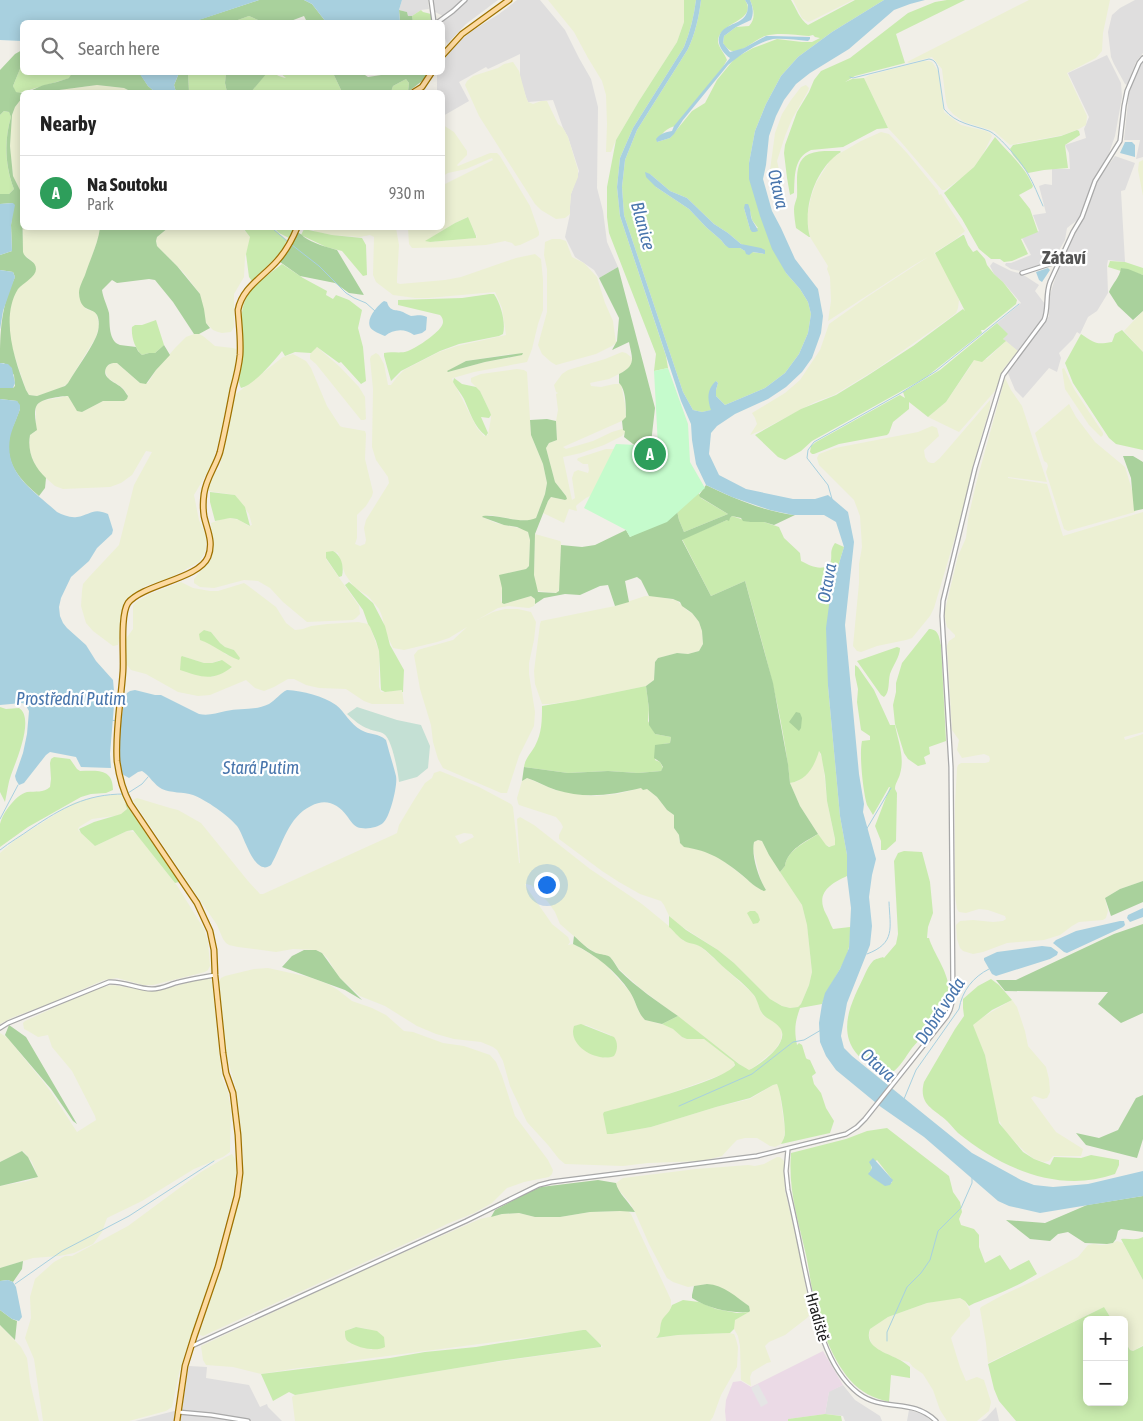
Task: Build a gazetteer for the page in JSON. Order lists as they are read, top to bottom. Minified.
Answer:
{"streets":{"street":["Hradiště"]},"districts":["Zátaví"],"water":["Otava","Blanice","Prostřední Putim","Stará Putim","Dobrá voda"],"page":{"search":"Search here","heading":"Nearby","list":[{"mark":"A","name":"Na Soutoku","note":"Park","value":"930 m"}],"pins":"A","map_buttons":["+","−"]}}
